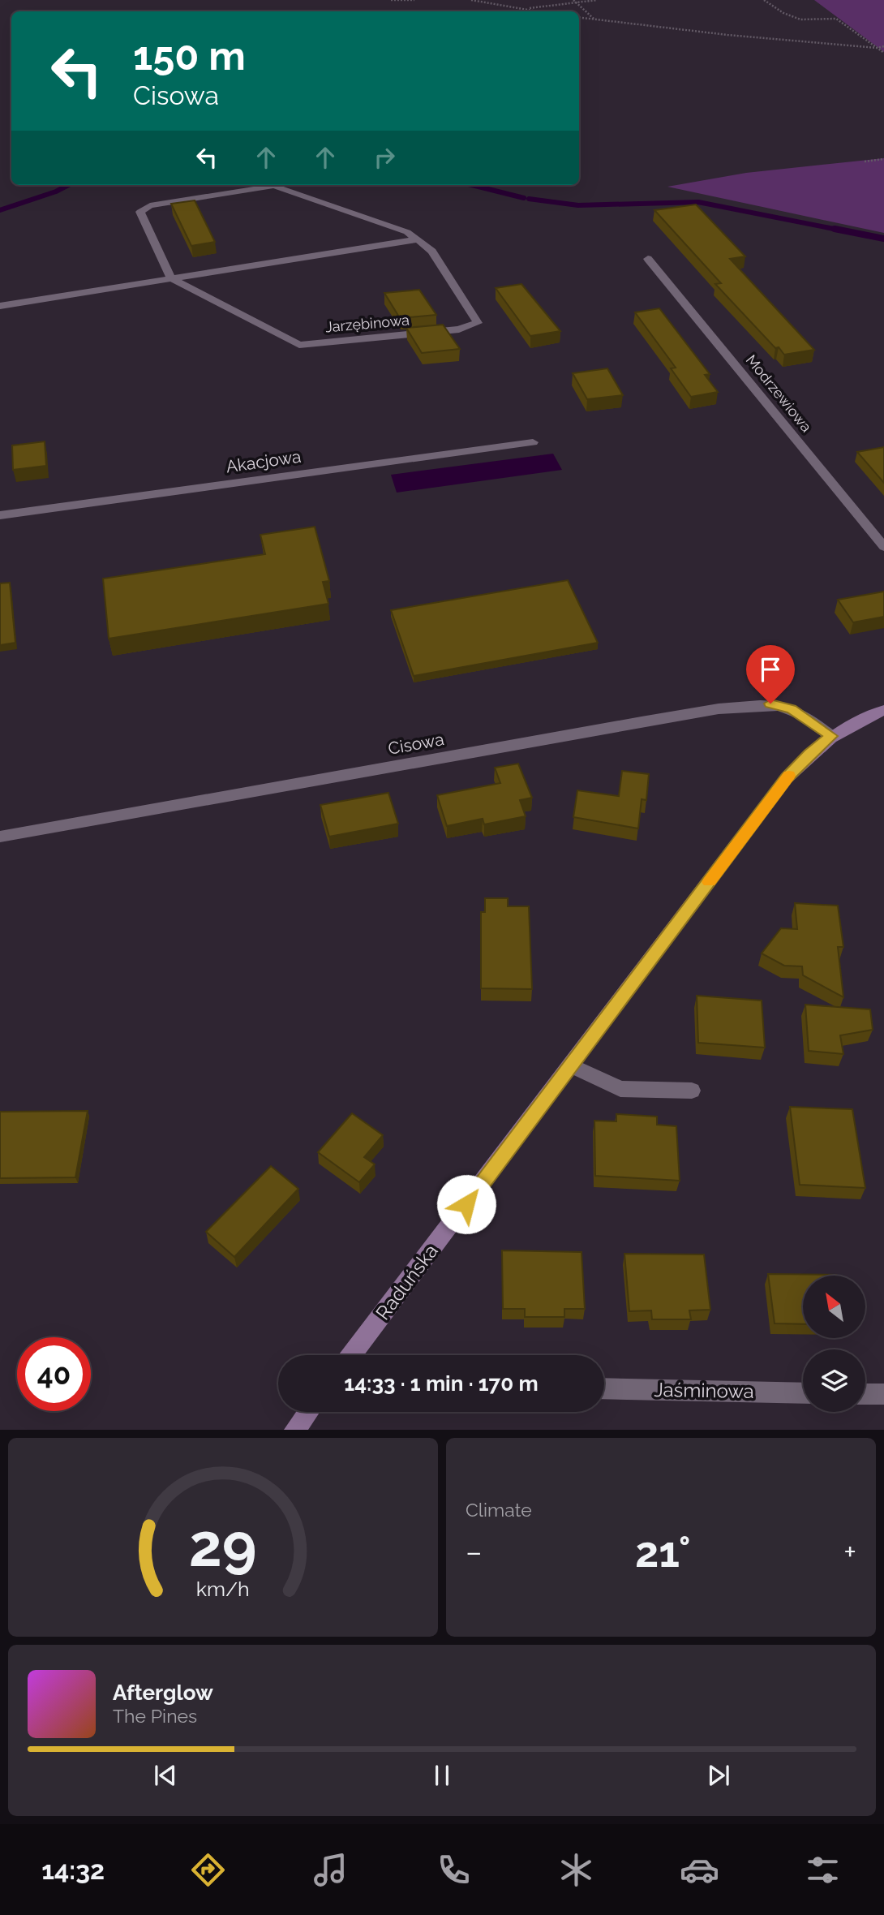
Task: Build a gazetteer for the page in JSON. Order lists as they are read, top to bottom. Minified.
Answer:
{"streets":{"street":["Jarzębinowa","Modrzewiowa","Akacjowa","Cisowa","Raduńska","Jaśminowa"]},"crossings":[["Cisowa","Raduńska"]],"north":"top left","page":{"turn":["150 m","Cisowa"],"limit":"40","trip":"14:33 · 1 min · 170 m","tile":"Climate","heat":["−","21°","+"],"song":["Afterglow","The Pines"],"tabs":"14:32","gauge":["29","km/h"]}}
